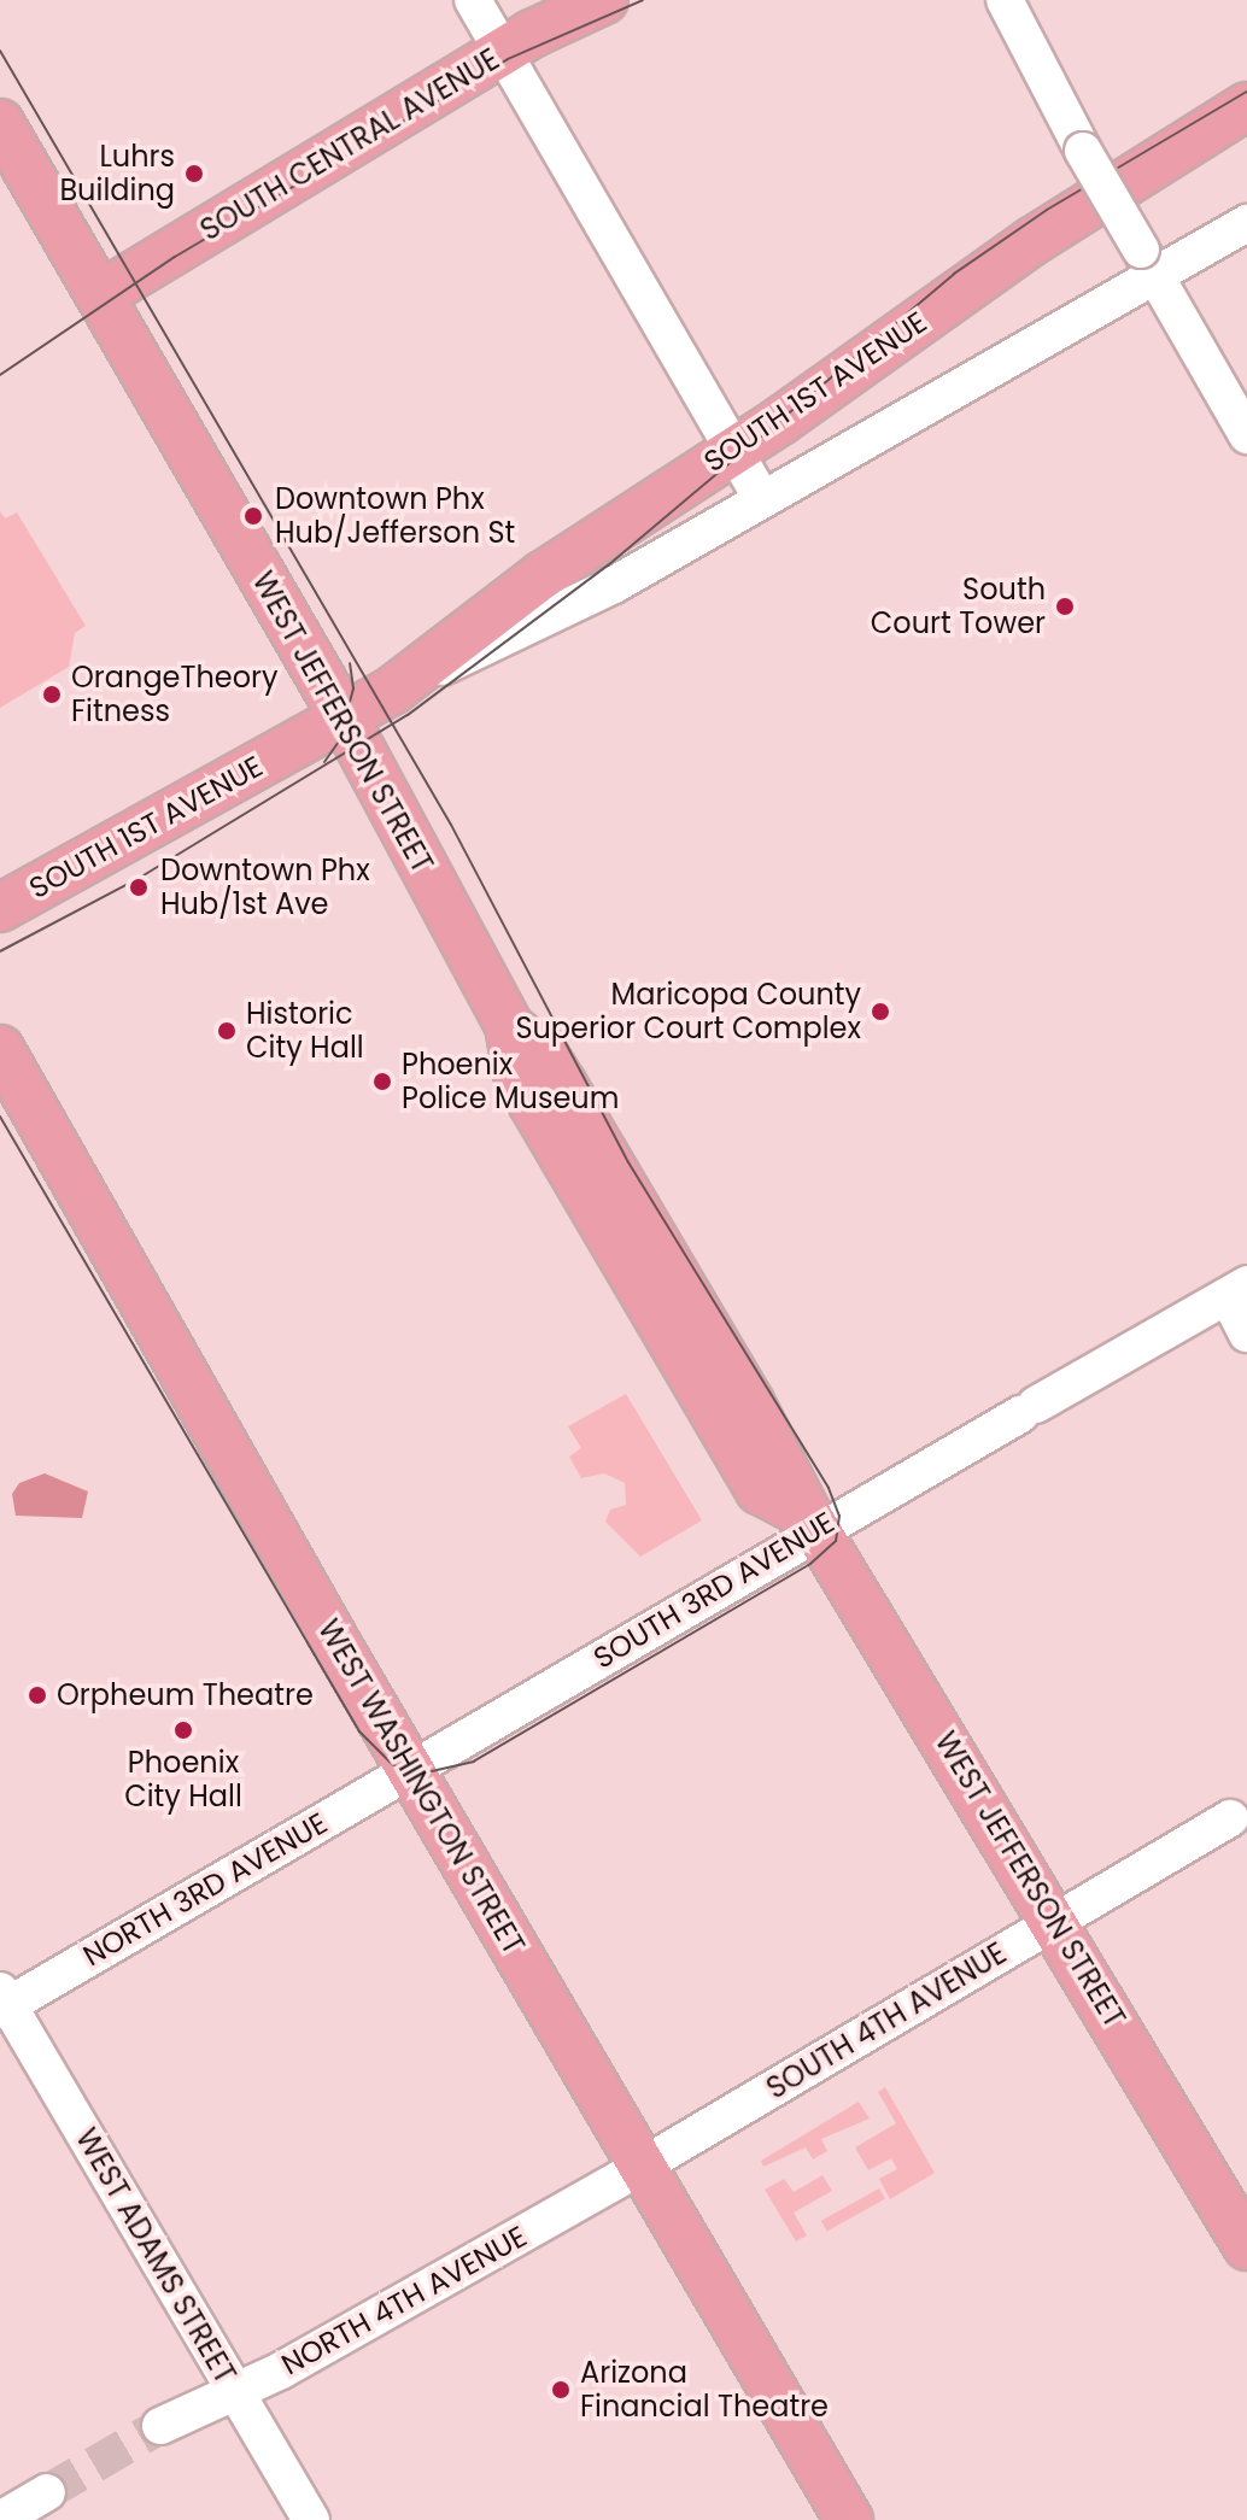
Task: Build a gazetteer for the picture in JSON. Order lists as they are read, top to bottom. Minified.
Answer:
{"streets":{"main road":["SOUTH CENTRAL AVENUE","SOUTH 1ST AVENUE","WEST JEFFERSON STREET","WEST WASHINGTON STREET"],"street":["SOUTH 3RD AVENUE","NORTH 3RD AVENUE","SOUTH 4TH AVENUE","WEST ADAMS STREET","NORTH 4TH AVENUE"]},"crossings":[["SOUTH CENTRAL AVENUE","WEST JEFFERSON STREET"],["SOUTH 1ST AVENUE","WEST JEFFERSON STREET"],["WEST JEFFERSON STREET","SOUTH 3RD AVENUE"],["WEST JEFFERSON STREET","SOUTH 4TH AVENUE"],["SOUTH 3RD AVENUE","WEST WASHINGTON STREET"],["SOUTH 3RD AVENUE","NORTH 3RD AVENUE"],["WEST WASHINGTON STREET","NORTH 3RD AVENUE"],["WEST WASHINGTON STREET","SOUTH 4TH AVENUE"],["WEST WASHINGTON STREET","NORTH 4TH AVENUE"],["NORTH 3RD AVENUE","WEST ADAMS STREET"],["SOUTH 4TH AVENUE","NORTH 4TH AVENUE"],["WEST ADAMS STREET","NORTH 4TH AVENUE"]],"places":["Luhrs Building","Downtown Phx Hub/Jefferson St","South Court Tower","OrangeTheory Fitness","Downtown Phx Hub/1st Ave","Maricopa County Superior Court Complex","Historic City Hall","Phoenix Police Museum","Orpheum Theatre","Phoenix City Hall","Arizona Financial Theatre"]}
